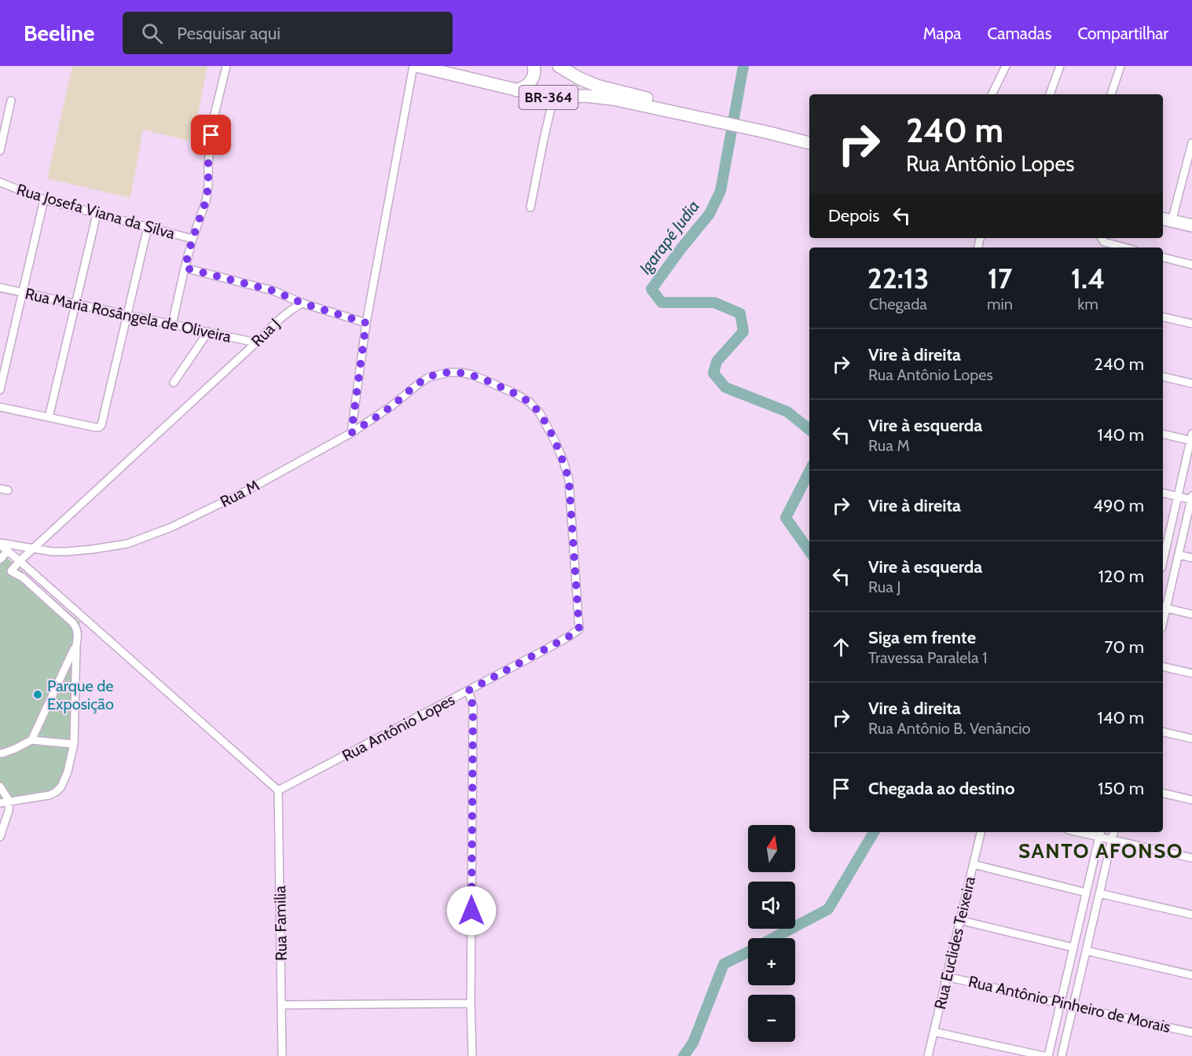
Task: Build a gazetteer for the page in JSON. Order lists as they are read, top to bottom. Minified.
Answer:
{"streets":{"highway":["BR-364"],"street":["Rua Josefa Viana da Silva","Rua Maria Rosângela de Oliveira","Rua J","Rua M","Rua Antônio Lopes","Rua Familia","Rua Euclides Teixeira","Rua Antônio Pinheiro de Morais"]},"crossings":[["Rua Maria Rosângela de Oliveira","Rua J"],["Rua J","Rua M"],["Rua M","Rua Antônio Lopes"],["Rua Antônio Lopes","Rua Familia"],["Rua Euclides Teixeira","Rua Antônio Pinheiro de Morais"]],"districts":["SANTO AFONSO"],"water":["Igarapé Judia"],"places":["Parque de Exposição"],"north":"top","page":{"header":"Beeline","search":"Pesquisar aqui","nav":["Mapa","Camadas","Compartilhar"],"turn":["240 m","Rua Antônio Lopes"],"then":"Depois","eta":["22:13","Chegada","17","min","1.4","km"],"list":[{"name":"Vire à direita","note":"Rua Antônio Lopes","value":"240 m"},{"name":"Vire à esquerda","note":"Rua M","value":"140 m"},{"name":"Vire à direita","value":"490 m"},{"name":"Vire à esquerda","note":"Rua J","value":"120 m"},{"name":"Siga em frente","note":"Travessa Paralela 1","value":"70 m"},{"name":"Vire à direita","note":"Rua Antônio B. Venâncio","value":"140 m"},{"name":"Chegada ao destino","value":"150 m"}],"map_buttons":["+","−"]}}
